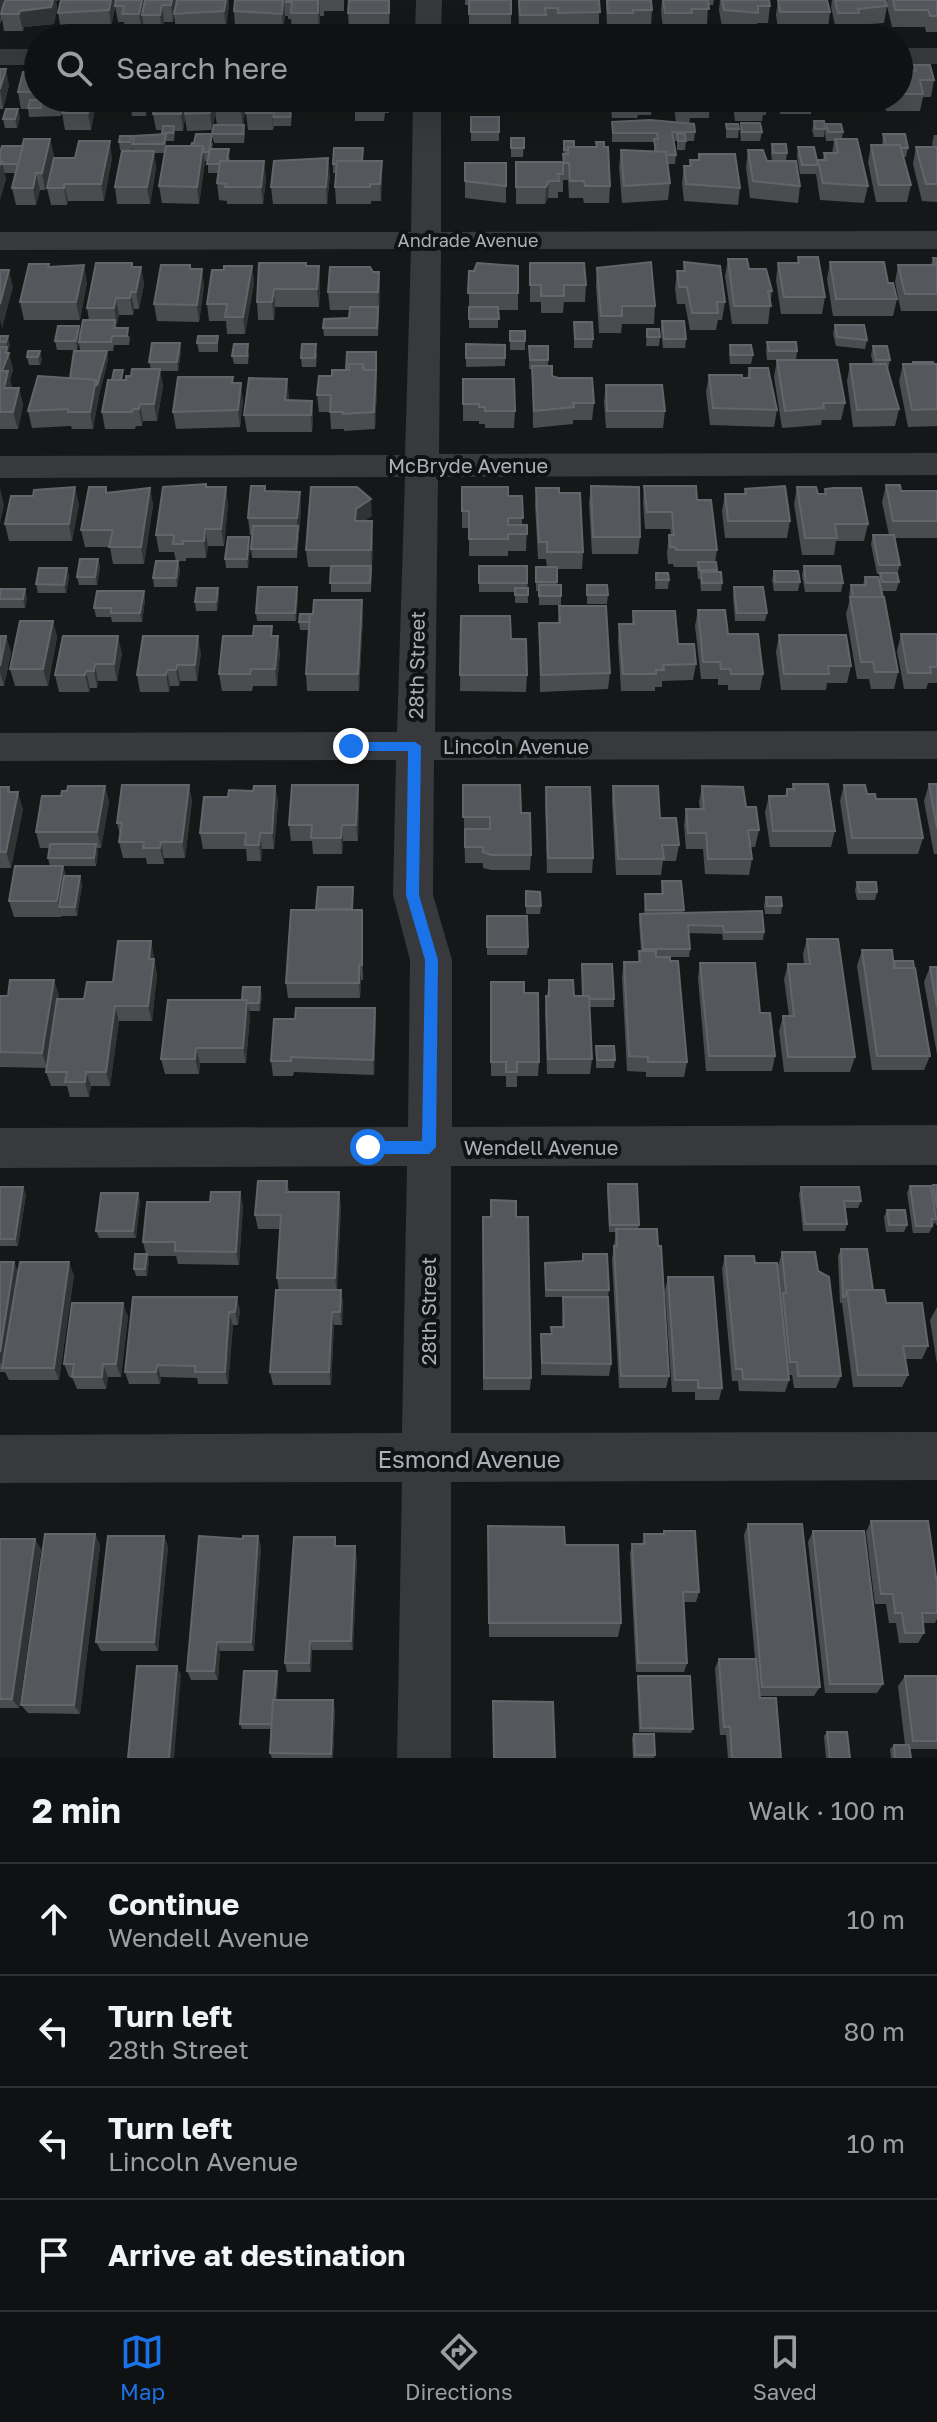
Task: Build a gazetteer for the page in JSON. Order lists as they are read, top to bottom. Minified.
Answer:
{"streets":{"street":["Andrade Avenue","McBryde Avenue","28th Street","Lincoln Avenue","Wendell Avenue","Esmond Avenue"]},"crossings":[["Andrade Avenue","28th Street"],["McBryde Avenue","28th Street"],["28th Street","Lincoln Avenue"],["28th Street","Wendell Avenue"],["28th Street","Esmond Avenue"]],"page":{"search":"Search here","heading":["2 min","Walk · 100 m"],"list":[["Continue","Wendell Avenue","10 m"],["Turn left","28th Street","80 m"],["Turn left","Lincoln Avenue","10 m"],"Arrive at destination"],"nav":["Map","Directions","Saved"]}}
